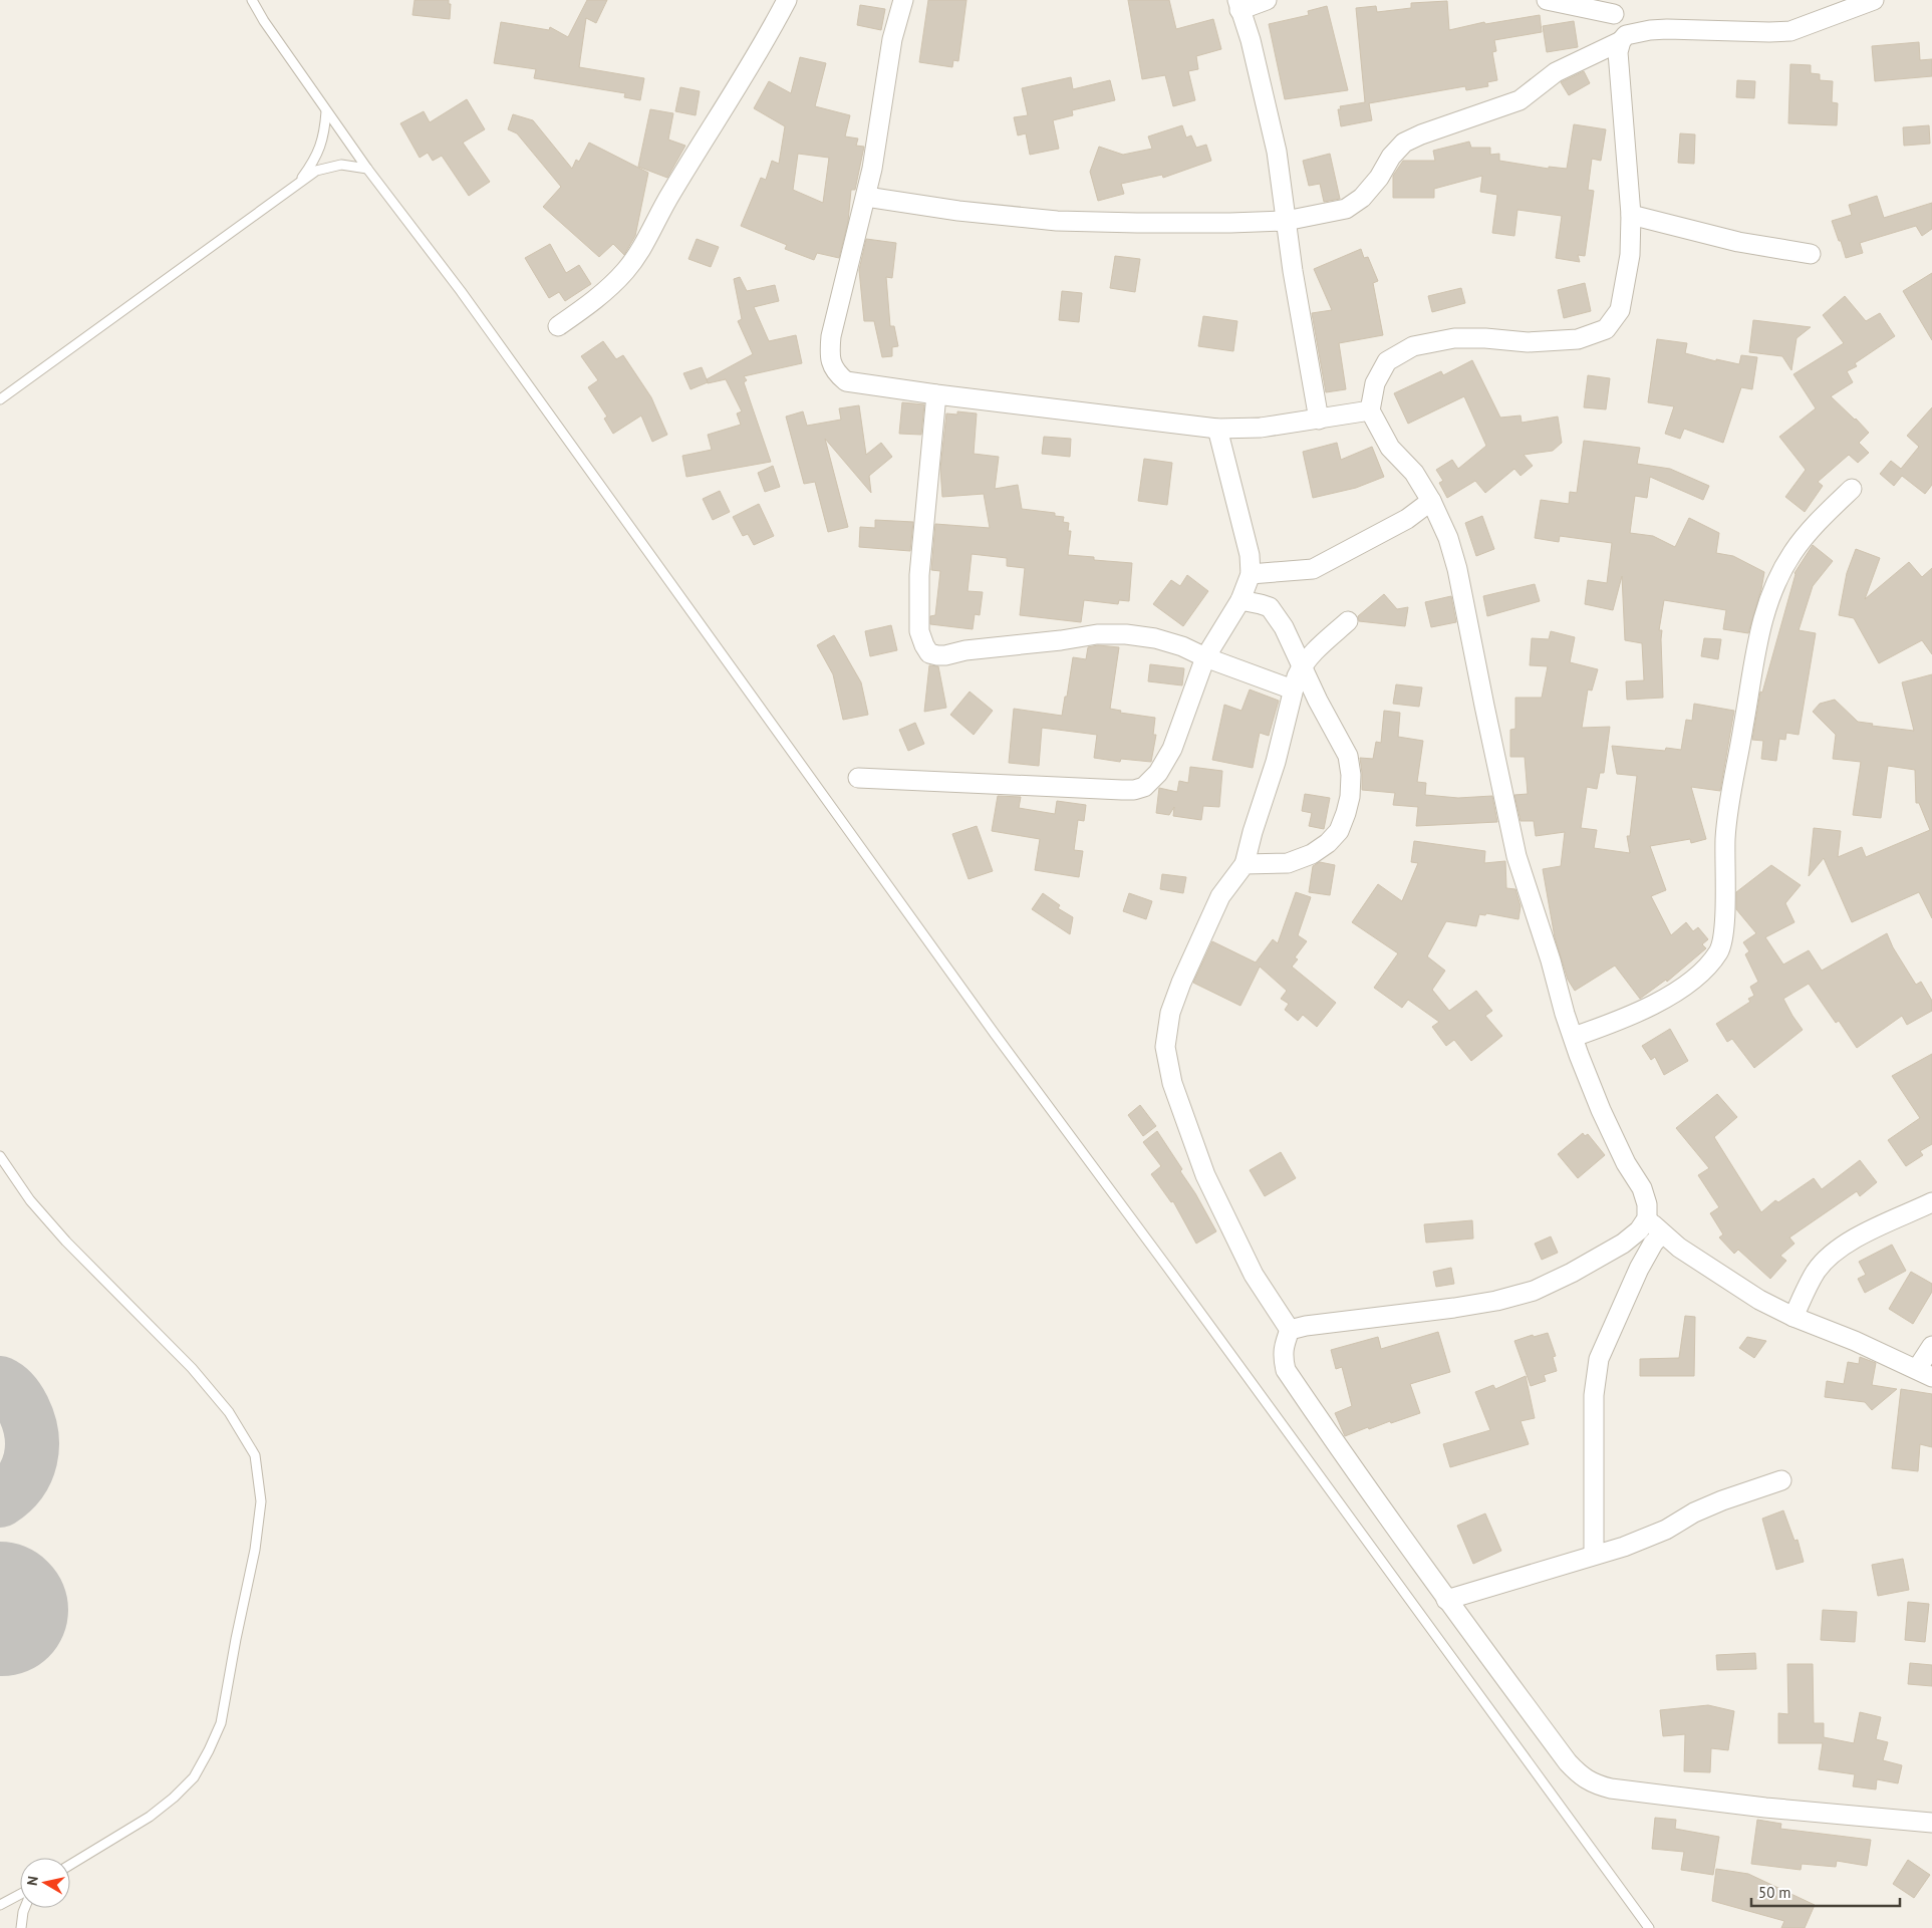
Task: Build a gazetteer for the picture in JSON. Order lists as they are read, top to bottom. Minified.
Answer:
{"scale_bar":"50 m","north":"left"}
